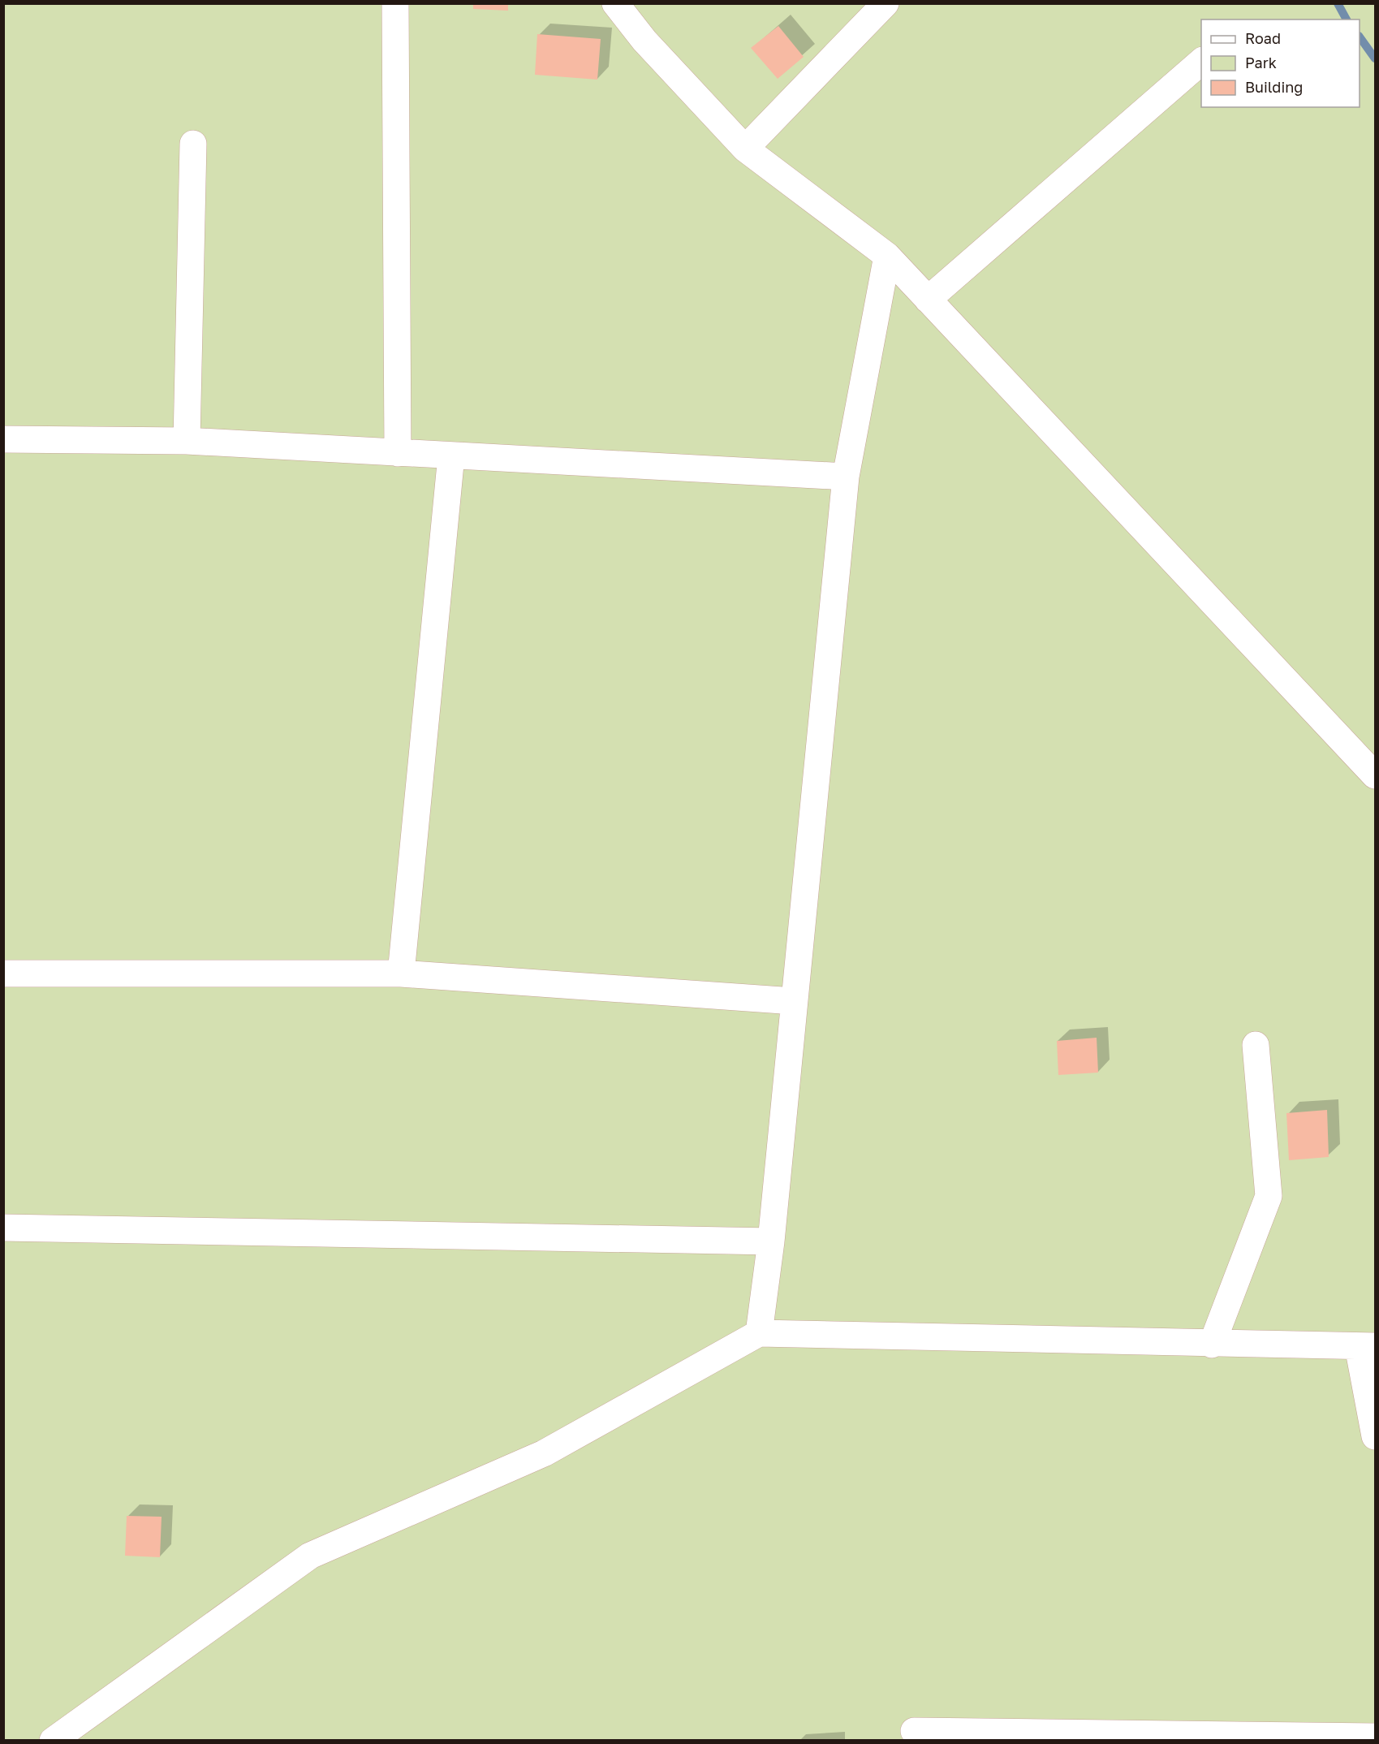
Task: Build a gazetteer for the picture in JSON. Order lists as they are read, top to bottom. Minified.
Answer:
{"legend":["Road","Park","Building"]}
